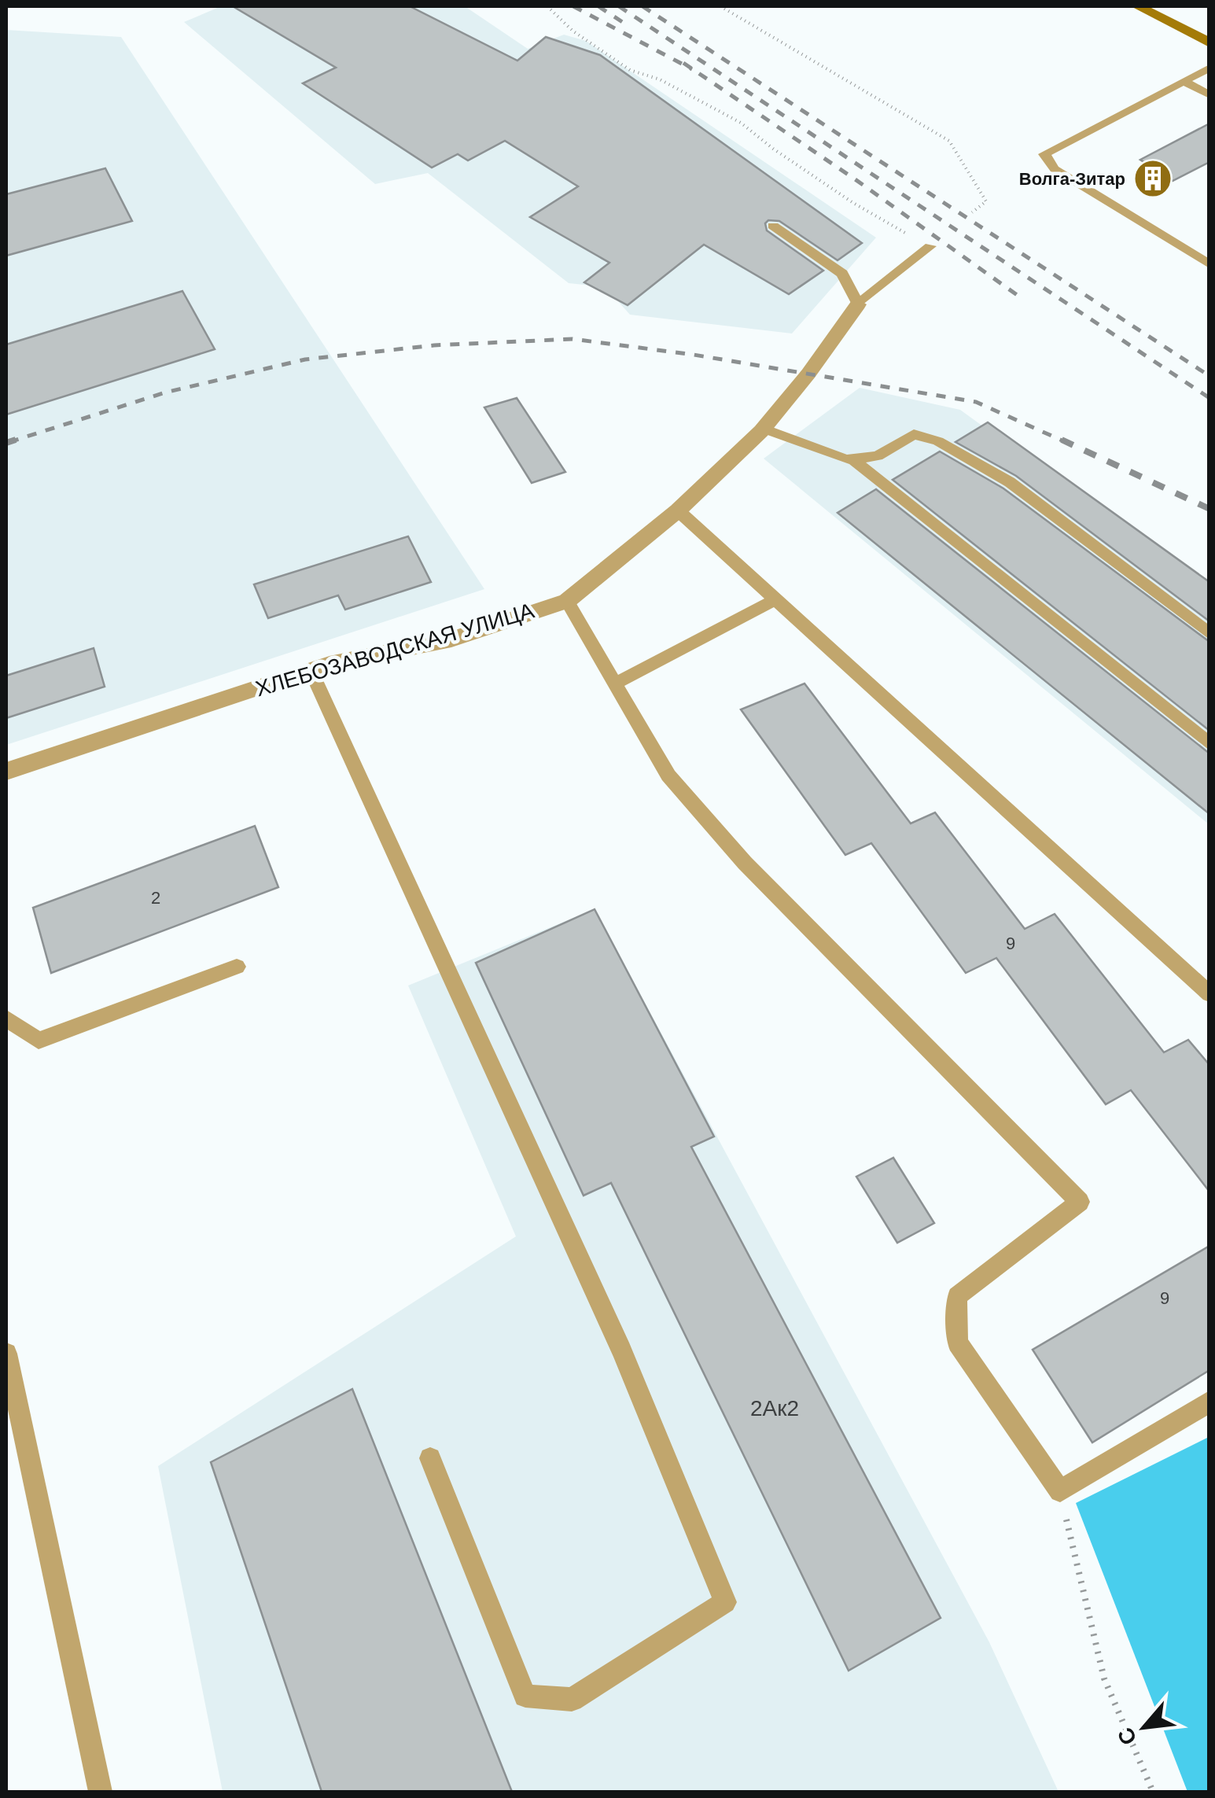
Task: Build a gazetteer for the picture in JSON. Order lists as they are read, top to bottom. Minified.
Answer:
{"streets":{"street":["ХЛЕБОЗАВОДСКАЯ УЛИЦА"]},"places":{"building":["Волга-Зитар"]},"house_numbers":["2","9","9","2Ак2"],"north":"bottom left"}
